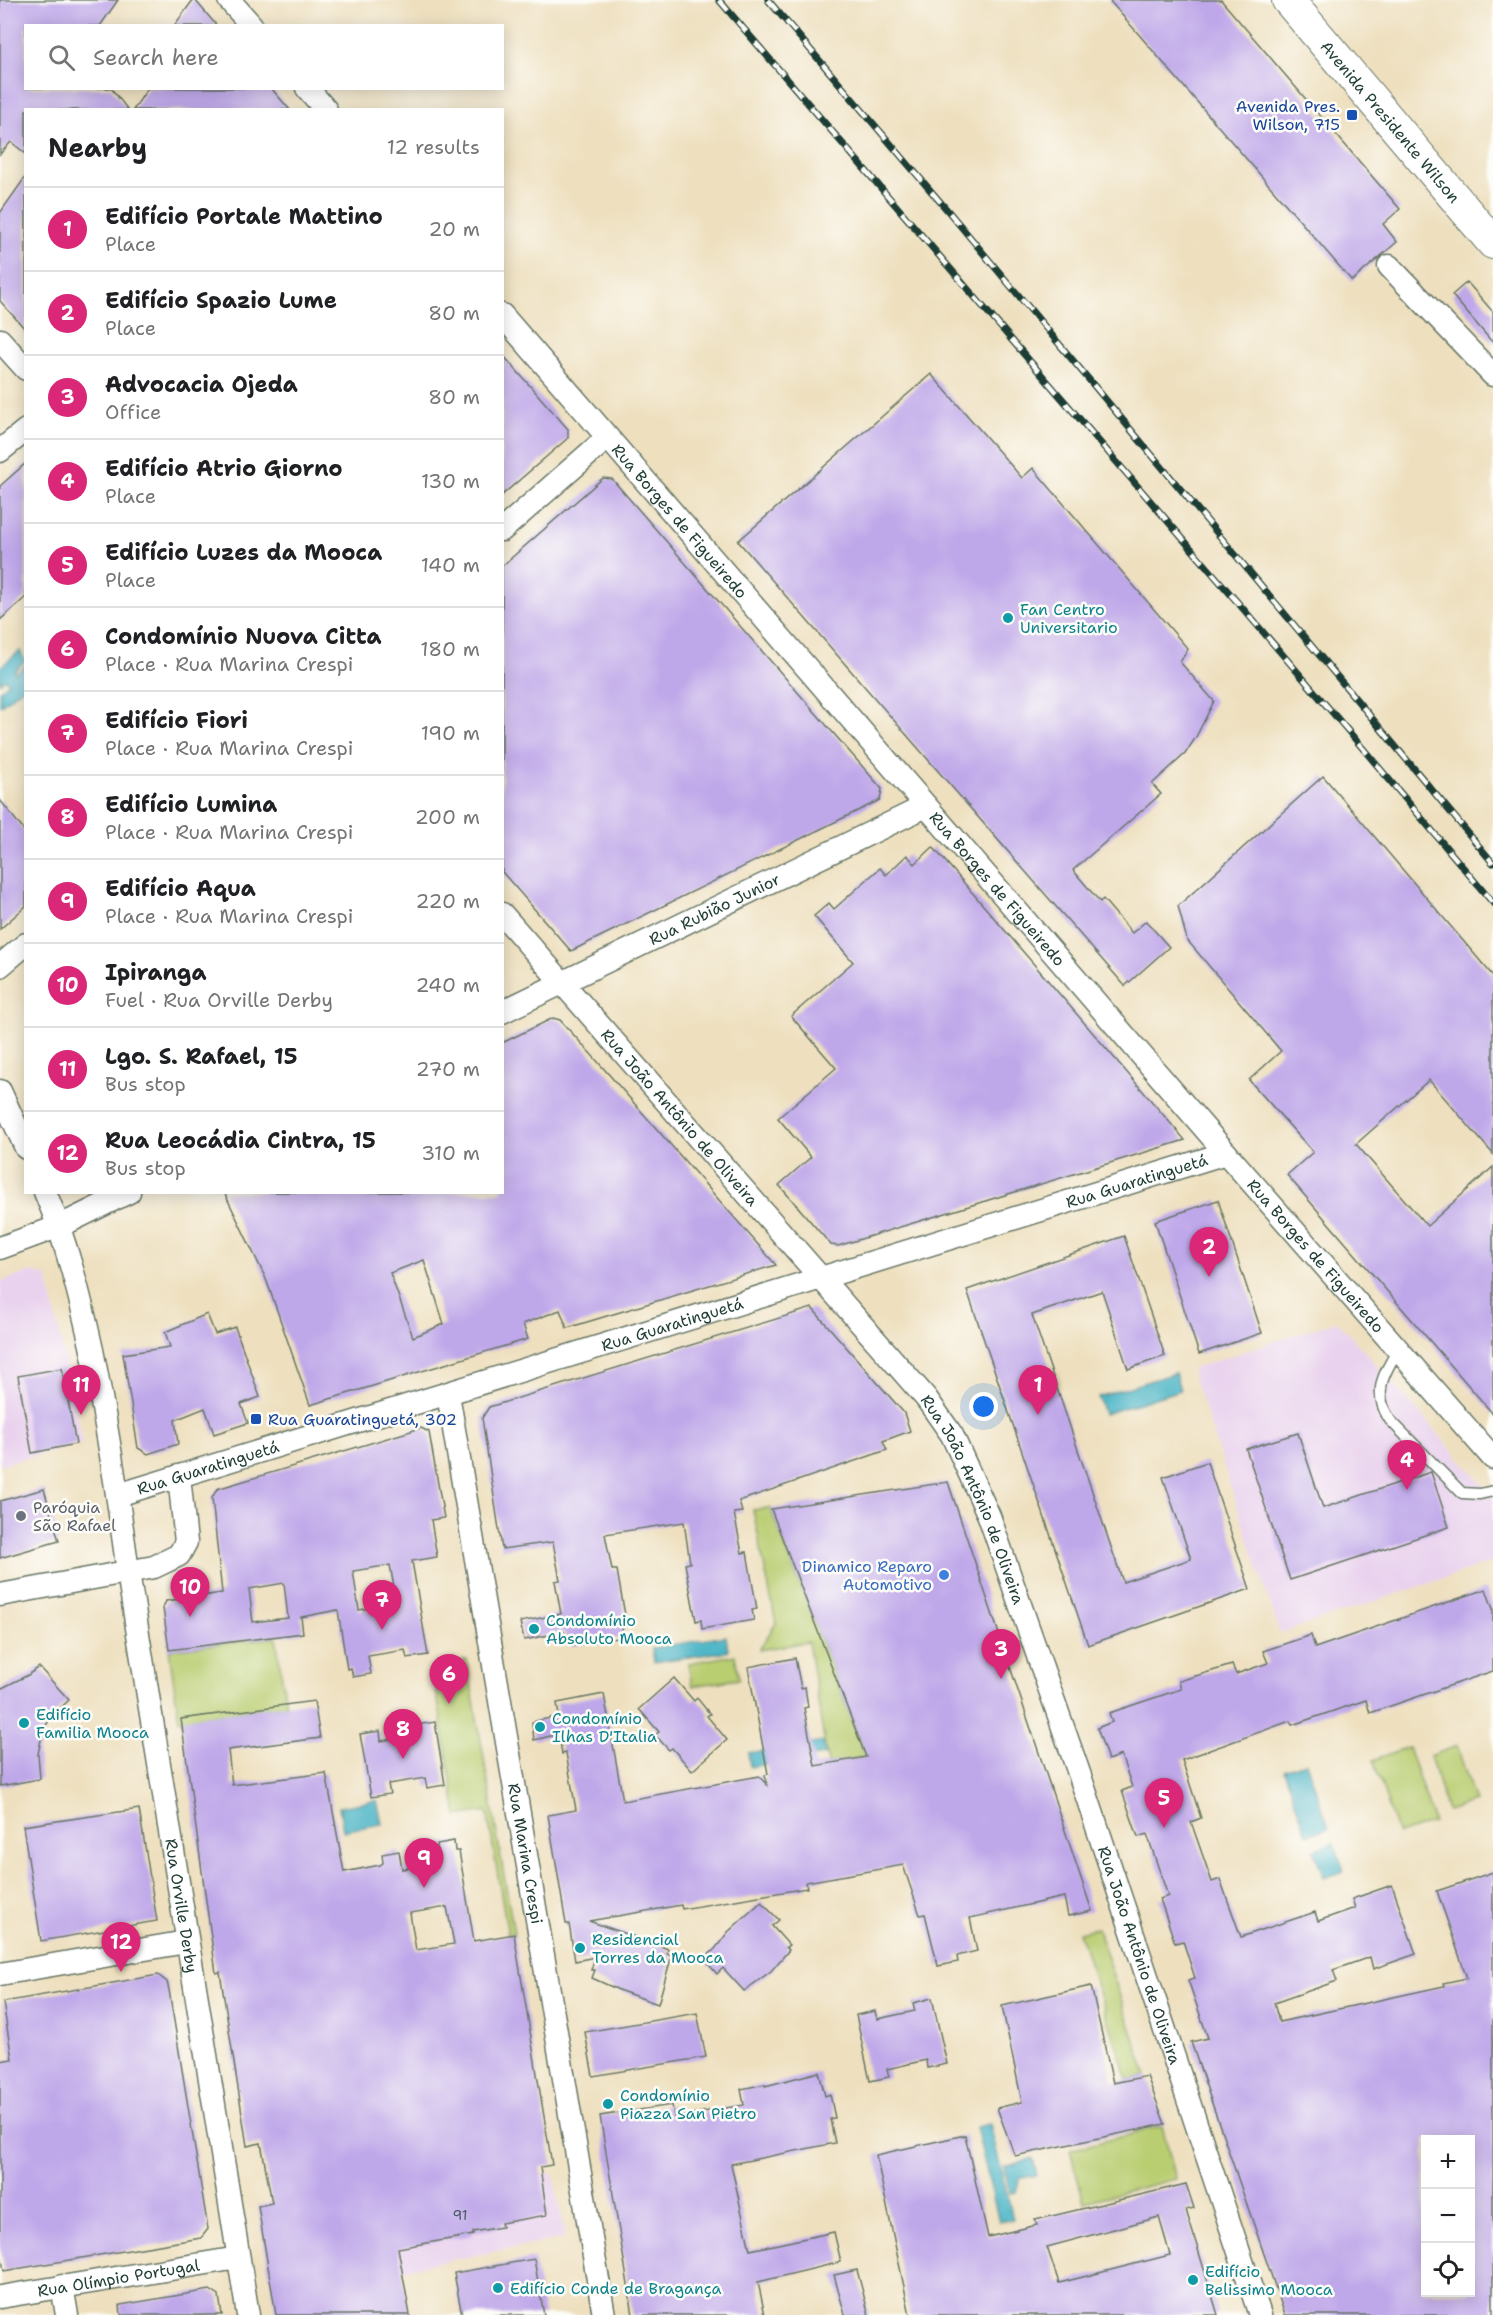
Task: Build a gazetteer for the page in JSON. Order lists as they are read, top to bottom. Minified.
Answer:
{"streets":{"street":["Avenida Presidente Wilson","Rua Borges de Figueiredo","Rua Rubião Junior","Rua João Antônio de Oliveira","Rua Guaratinguetá","Rua Marina Crespi","Rua Orville Derby","Rua Olímpio Portugal"]},"crossings":[["Rua Borges de Figueiredo","Rua Rubião Junior"],["Rua Borges de Figueiredo","Rua Guaratinguetá"],["Rua Rubião Junior","Rua João Antônio de Oliveira"],["Rua João Antônio de Oliveira","Rua Guaratinguetá"],["Rua Guaratinguetá","Rua Marina Crespi"],["Rua Guaratinguetá","Rua Orville Derby"],["Rua Orville Derby","Rua Olímpio Portugal"]],"places":{"transit":["Avenida Pres. Wilson, 715","Rua Guaratinguetá, 302"],"other":["Fan Centro Universitario","Paróquia São Rafael","Dinamico Reparo Automotivo","Condomínio Absoluto Mooca","Edifício Familia Mooca","Condomínio Ilhas D'Italia","Residencial Torres da Mooca","Condomínio Piazza San Pietro","Edifício Belissimo Mooca","Edifício Conde de Bragança"]},"house_numbers":["91"],"page":{"search":"Search here","heading":["Nearby","12 results"],"list":[{"mark":"1","name":"Edifício Portale Mattino","note":"Place","value":"20 m"},{"mark":"2","name":"Edifício Spazio Lume","note":"Place","value":"80 m"},{"mark":"3","name":"Advocacia Ojeda","note":"Office","value":"80 m"},{"mark":"4","name":"Edifício Atrio Giorno","note":"Place","value":"130 m"},{"mark":"5","name":"Edifício Luzes da Mooca","note":"Place","value":"140 m"},{"mark":"6","name":"Condomínio Nuova Citta","note":"Place · Rua Marina Crespi","value":"180 m"},{"mark":"7","name":"Edifício Fiori","note":"Place · Rua Marina Crespi","value":"190 m"},{"mark":"8","name":"Edifício Lumina","note":"Place · Rua Marina Crespi","value":"200 m"},{"mark":"9","name":"Edifício Aqua","note":"Place · Rua Marina Crespi","value":"220 m"},{"mark":"10","name":"Ipiranga","note":"Fuel · Rua Orville Derby","value":"240 m"},{"mark":"11","name":"Lgo. S. Rafael, 15","note":"Bus stop","value":"270 m"},{"mark":"12","name":"Rua Leocádia Cintra, 15","note":"Bus stop","value":"310 m"}],"pins":["2","1","11","4","10","7","3","6","8","5","9","12"],"map_buttons":["+","−"]}}
